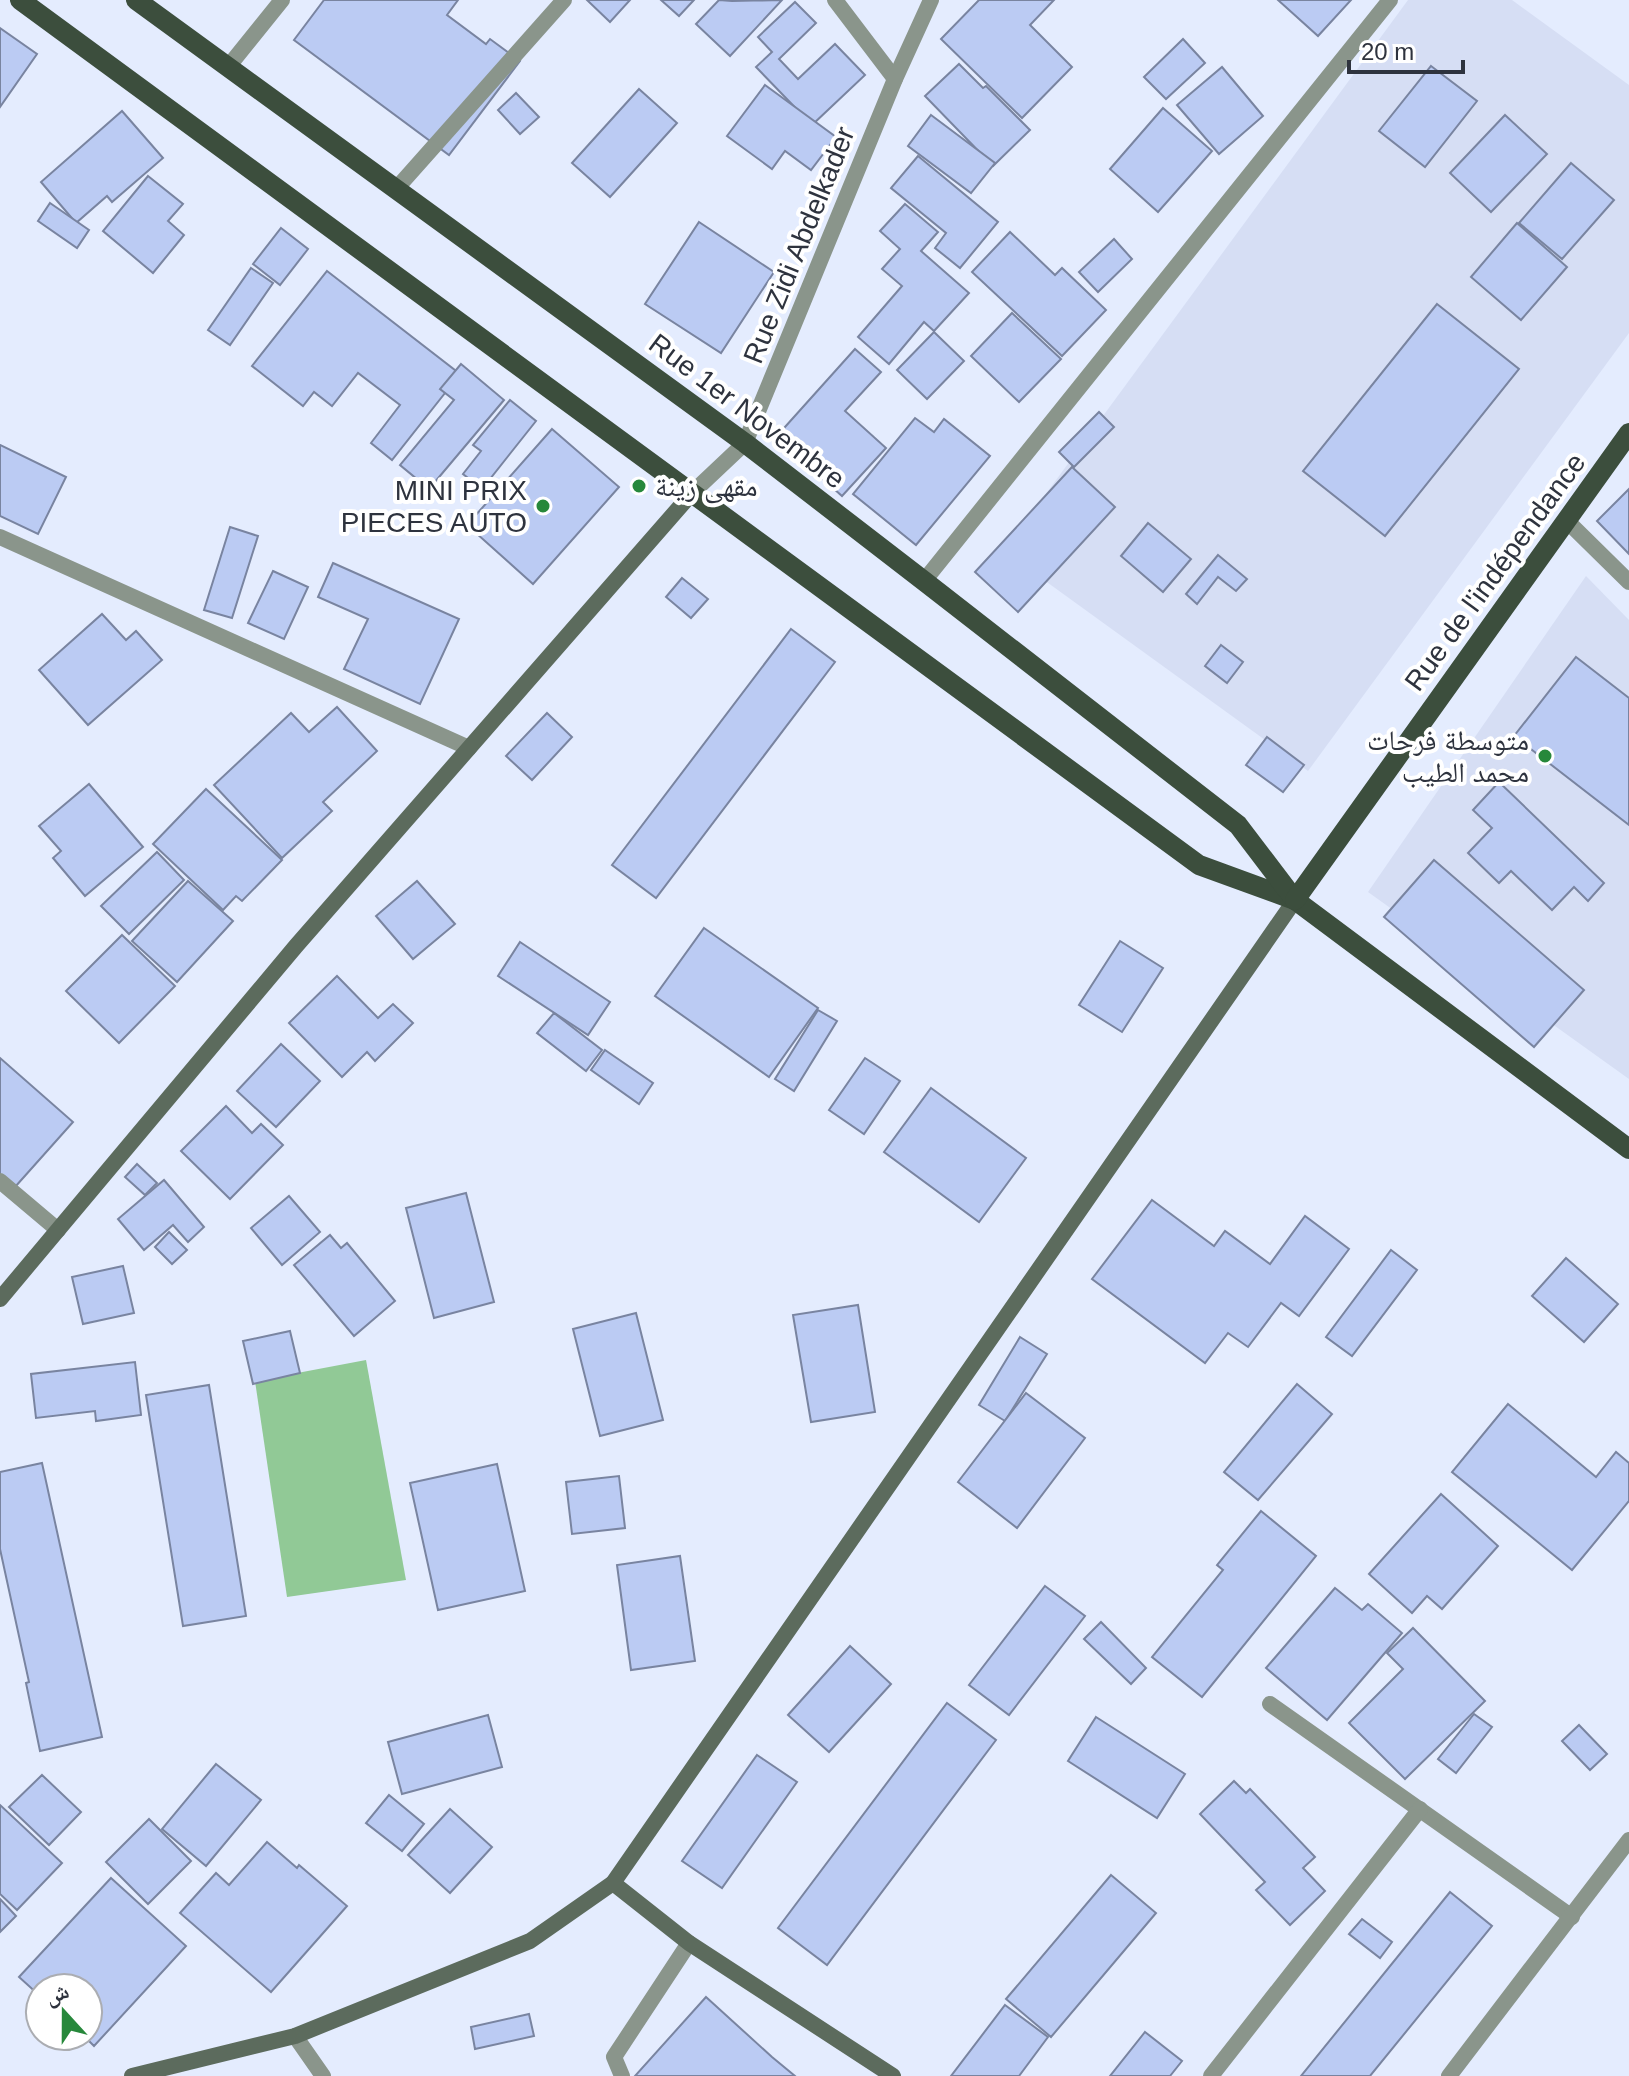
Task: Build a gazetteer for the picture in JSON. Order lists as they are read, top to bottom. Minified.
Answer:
{"streets":{"main road":["Rue 1er Novembre","Rue de l'indépendance"],"street":["Rue Zidi Abdelkader"]},"crossings":[["Rue Zidi Abdelkader","Rue 1er Novembre"],["Rue 1er Novembre","Rue de l'indépendance"]],"places":["مقهى زينة","MINI PRIX PIECES AUTO","متوسطة فرحات محمد الطيب"],"scale_bar":"20 m","north":"top"}
